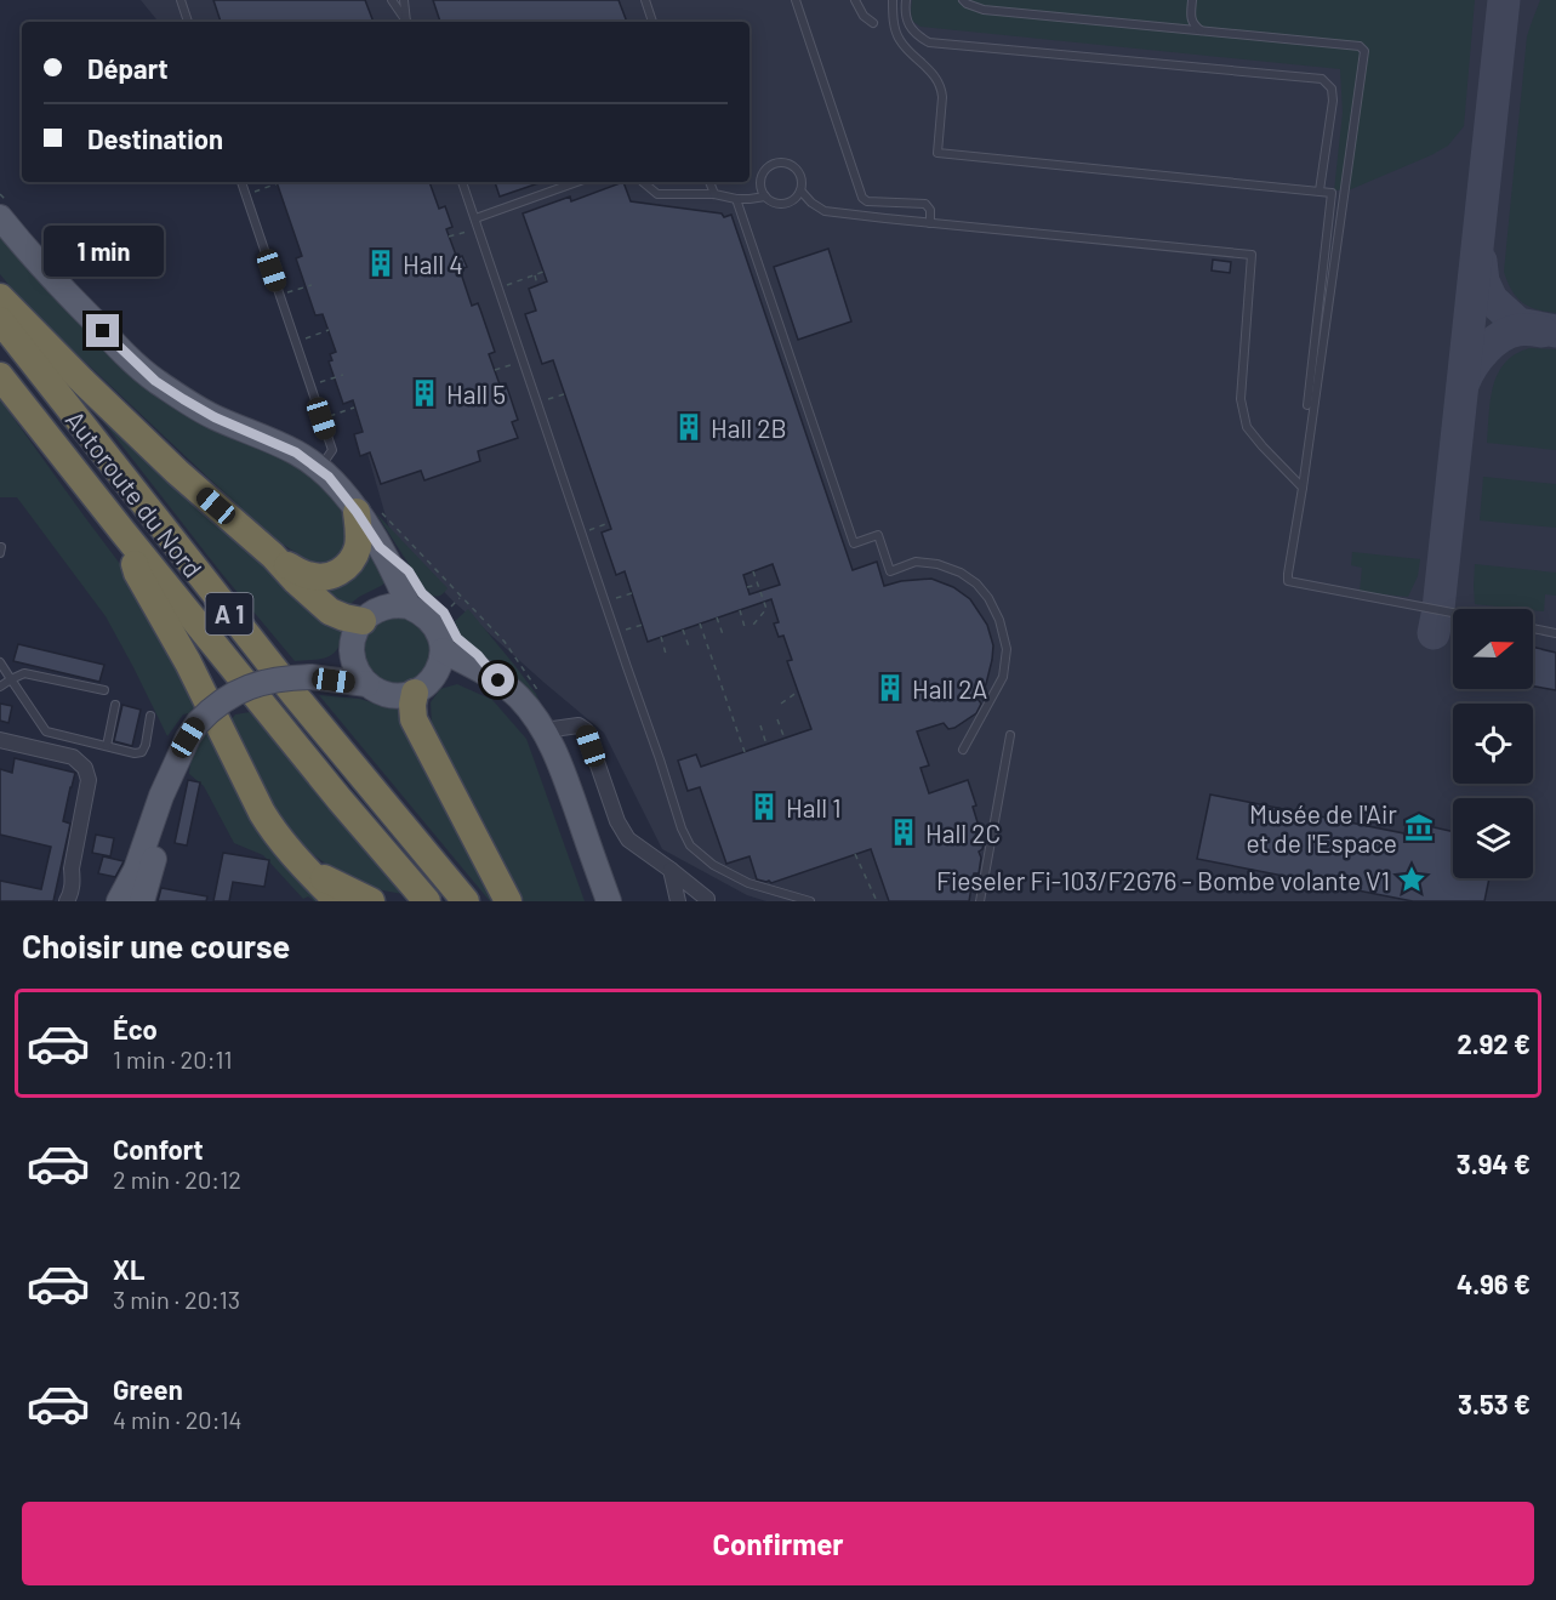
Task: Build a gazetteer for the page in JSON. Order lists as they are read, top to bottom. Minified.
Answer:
{"streets":{"highway":["Autoroute du Nord","A 1"]},"places":{"building":["Hall 4","Hall 5","Hall 2B","Hall 2A","Hall 1","Hall 2C"],"museum":["Musée de l'Air et de l'Espace"],"place":["Fieseler Fi-103/F2G76 - Bombe volante V1"]},"north":"right","page":{"banner":["Départ","Destination"],"bubble":"1 min","heading":"Choisir une course","list":[{"name":"Éco","note":"1 min · 20:11","value":"2.92 €"},{"name":"Confort","note":"2 min · 20:12","value":"3.94 €"},{"name":"XL","note":"3 min · 20:13","value":"4.96 €"},{"name":"Green","note":"4 min · 20:14","value":"3.53 €"}],"buttons":"Confirmer"}}
